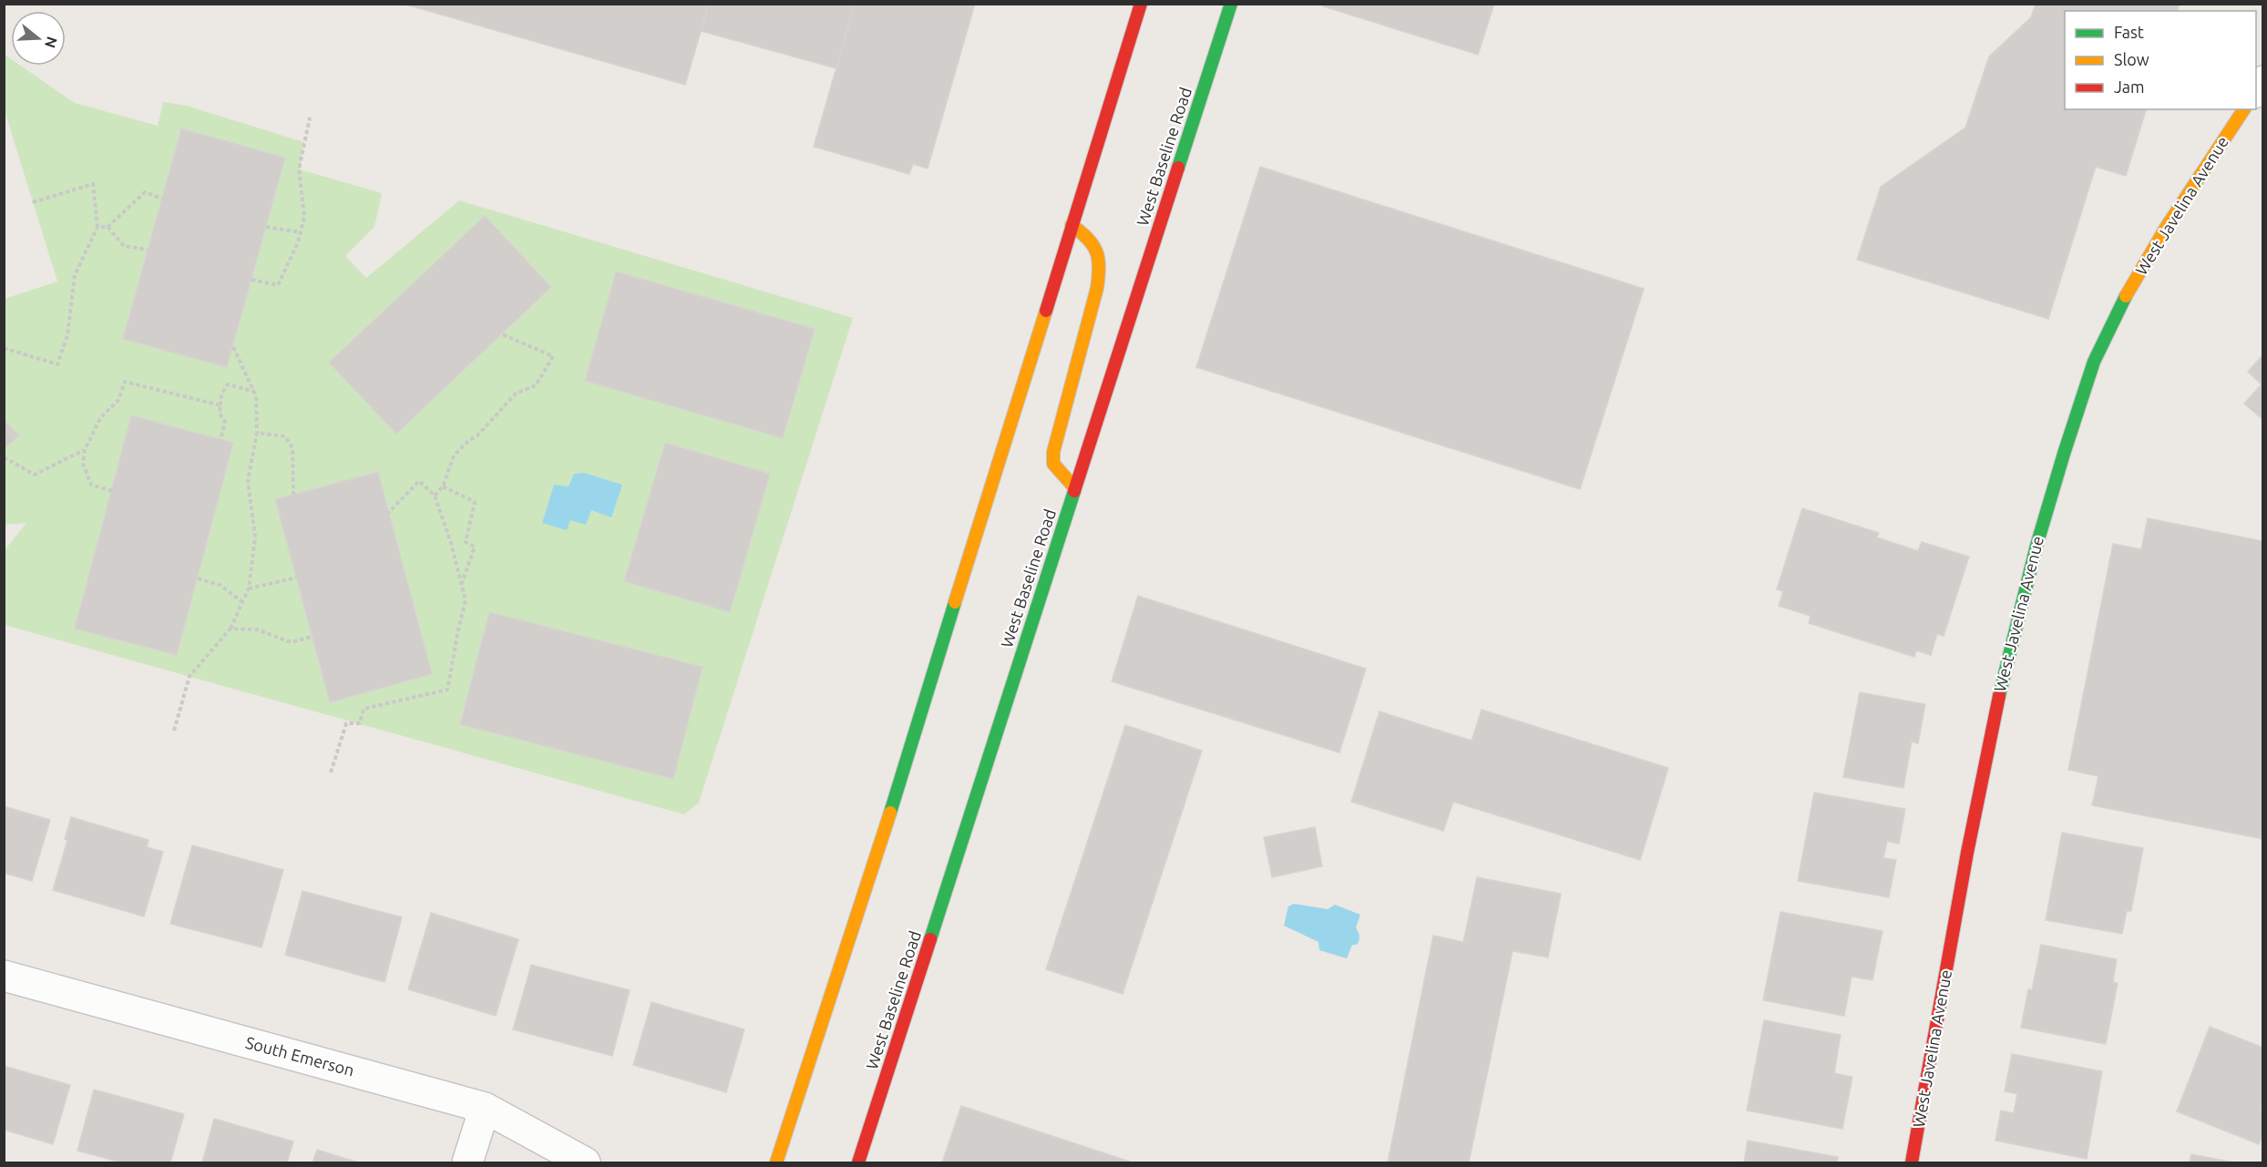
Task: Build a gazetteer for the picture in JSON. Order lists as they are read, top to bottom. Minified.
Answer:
{"streets":{"main road":["West Baseline Road","West Javelina Avenue"],"street":["South Emerson"]},"legend":["Fast","Slow","Jam"],"north":"right"}
